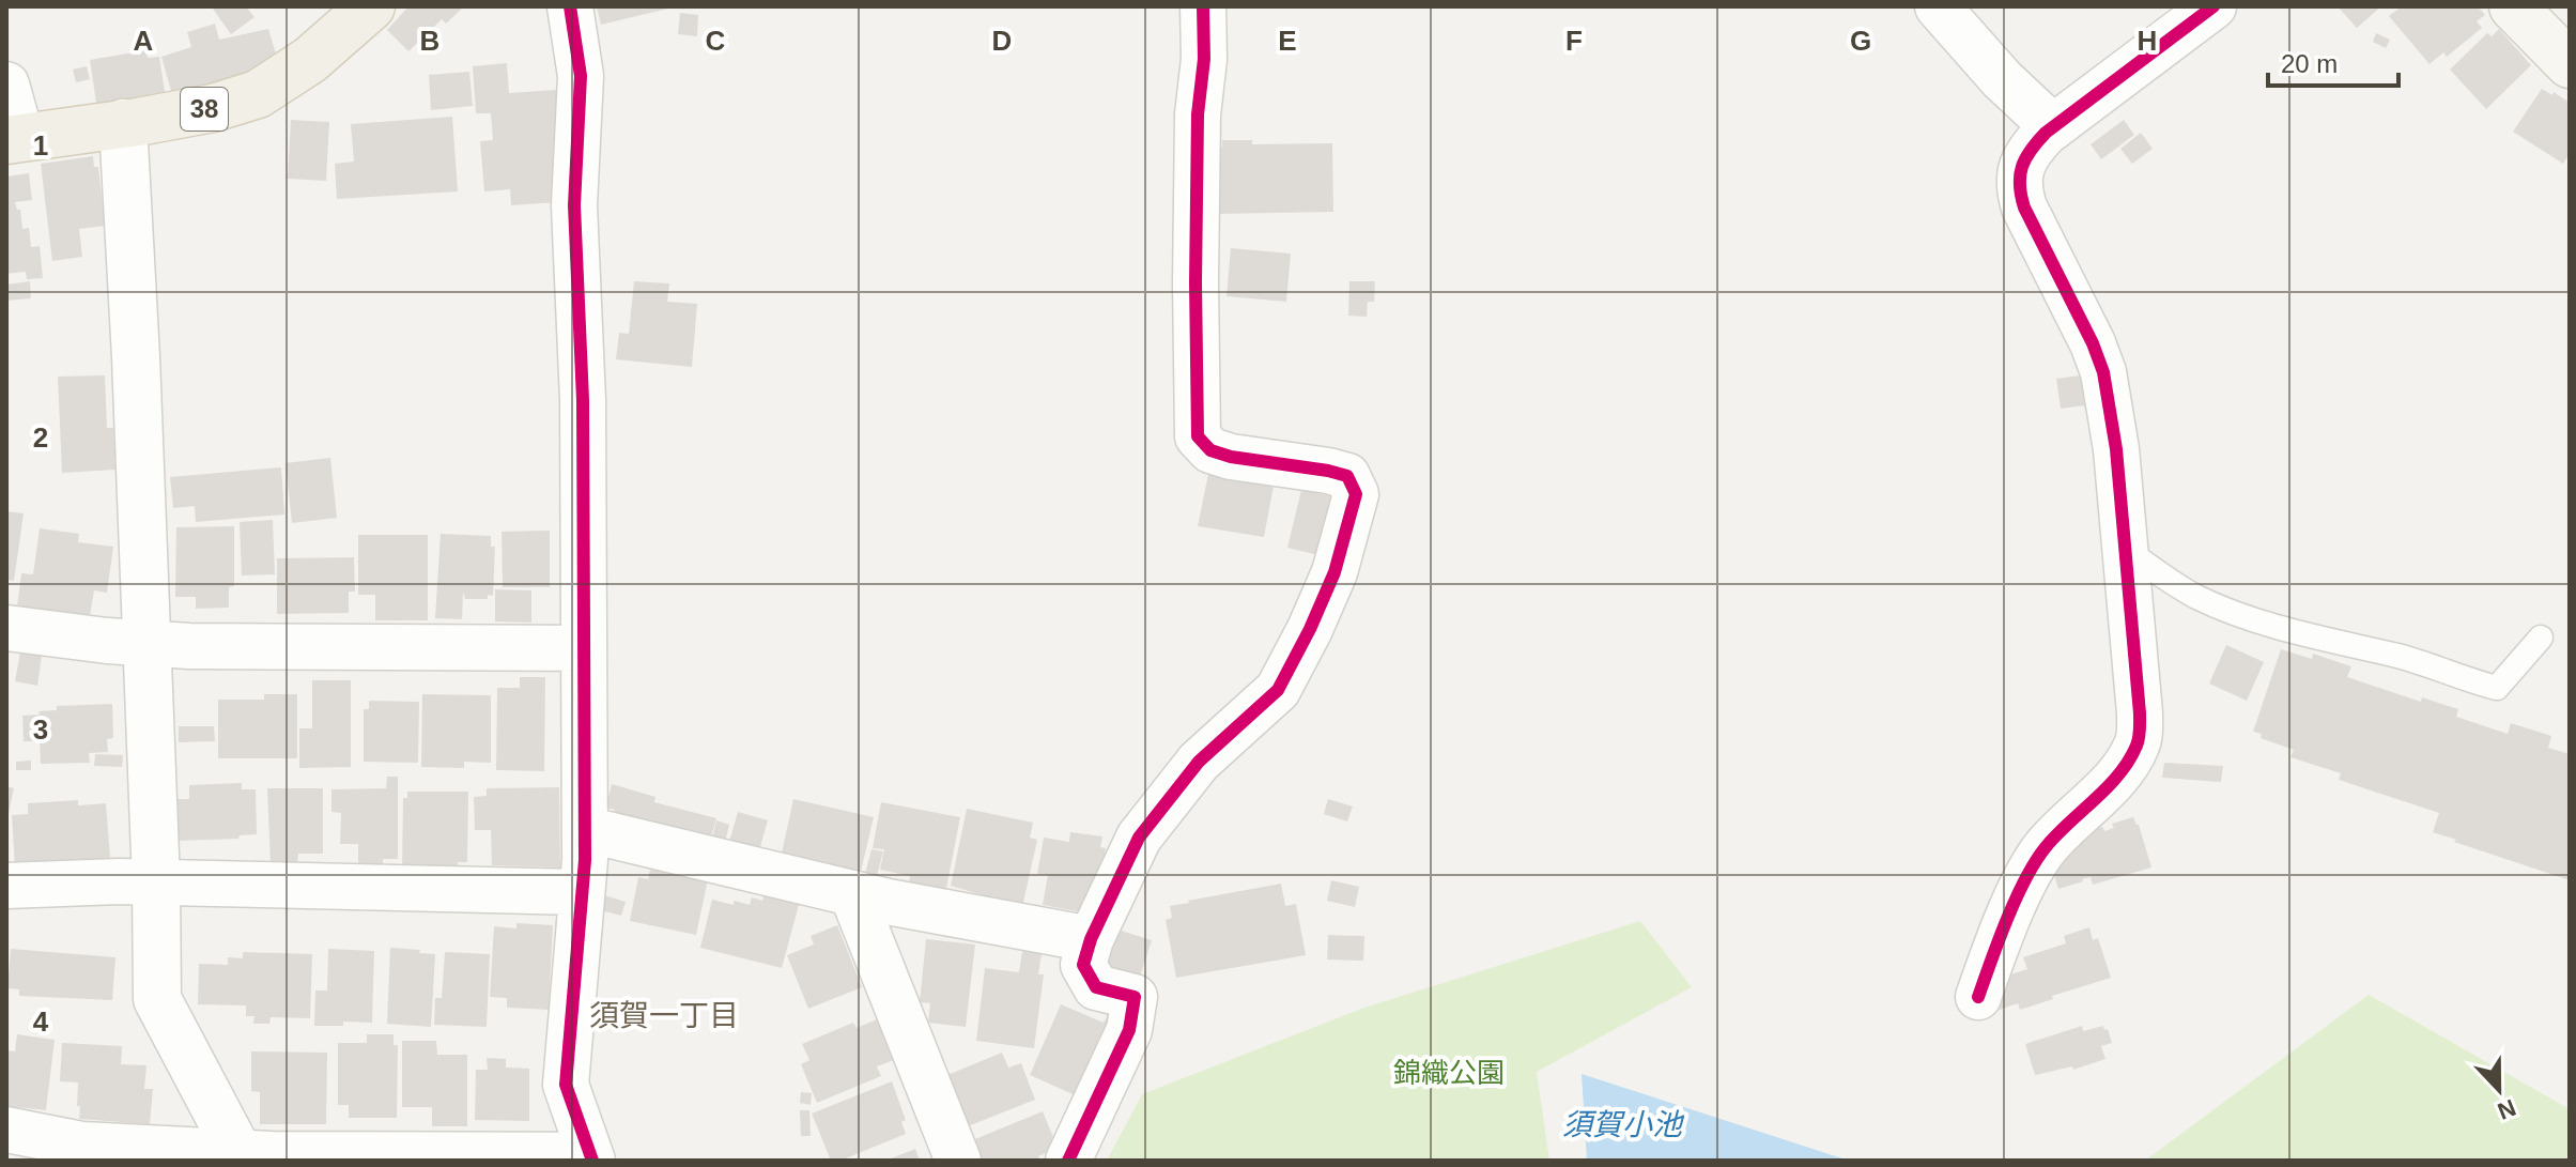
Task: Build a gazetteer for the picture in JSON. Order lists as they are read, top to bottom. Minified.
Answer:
{"streets":{"main road":["38"]},"districts":["須賀一丁目"],"water":["須賀小池"],"parks":["錦織公園"],"scale_bar":"20 m","north":"bottom","grid":{"columns":["A","B","C","D","E","F","G","H"],"rows":["1","2","3","4"]}}
